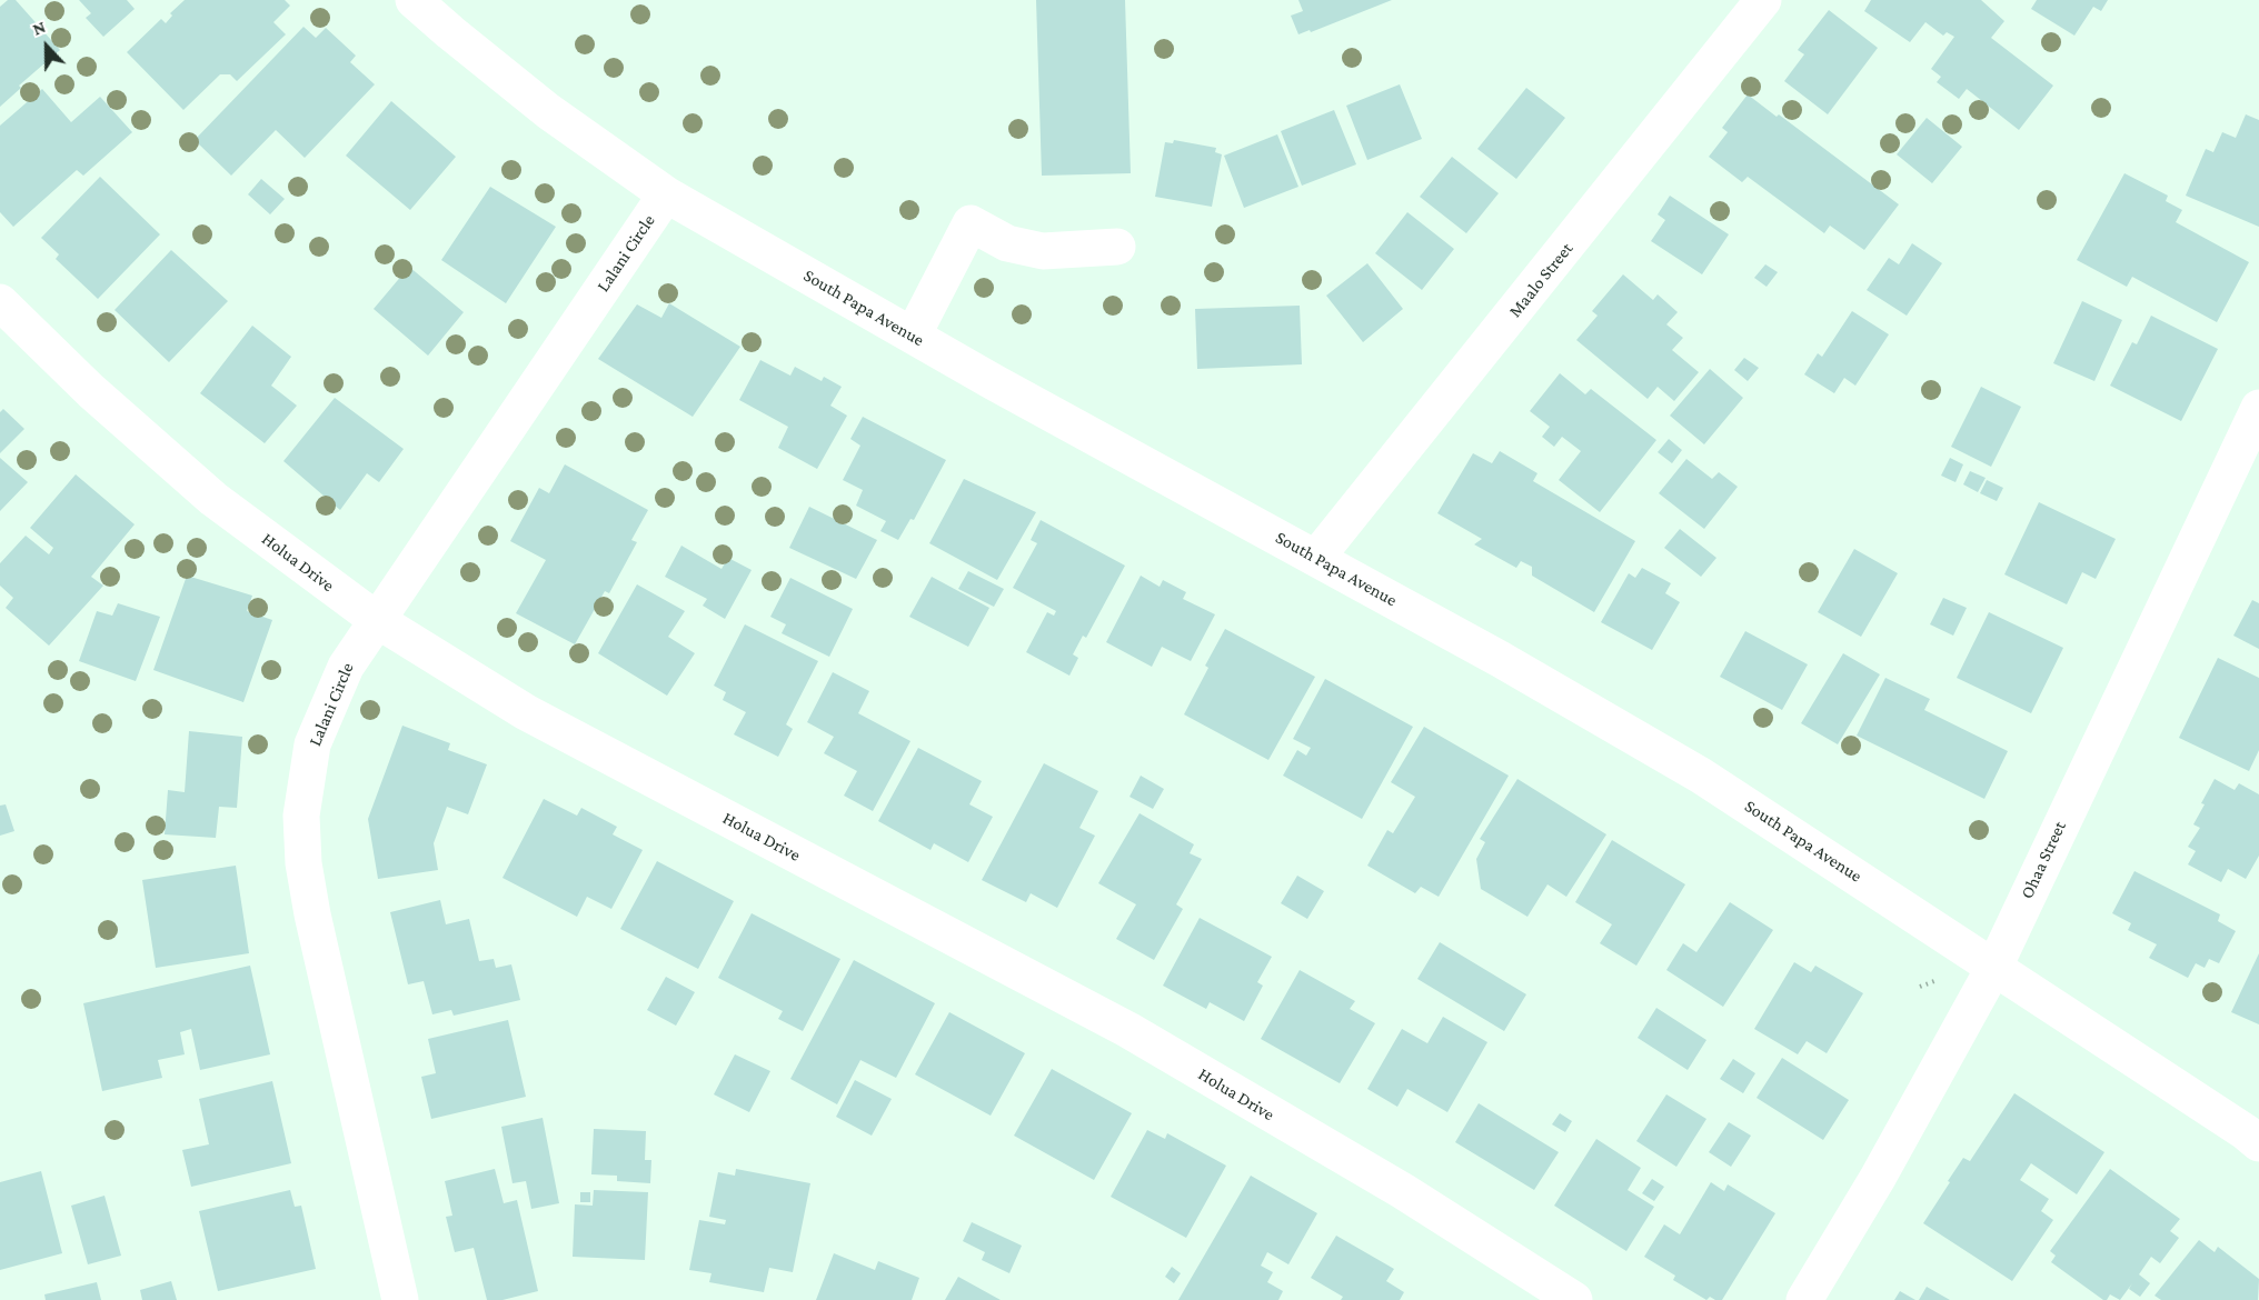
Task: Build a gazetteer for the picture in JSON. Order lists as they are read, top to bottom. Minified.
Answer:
{"streets":{"street":["Lalani Circle","Maalo Street","South Papa Avenue","Holua Drive","Ohaa Street"]},"crossings":[["Lalani Circle","South Papa Avenue"],["Lalani Circle","Holua Drive"],["Maalo Street","South Papa Avenue"],["South Papa Avenue","Ohaa Street"]],"north":"top"}
